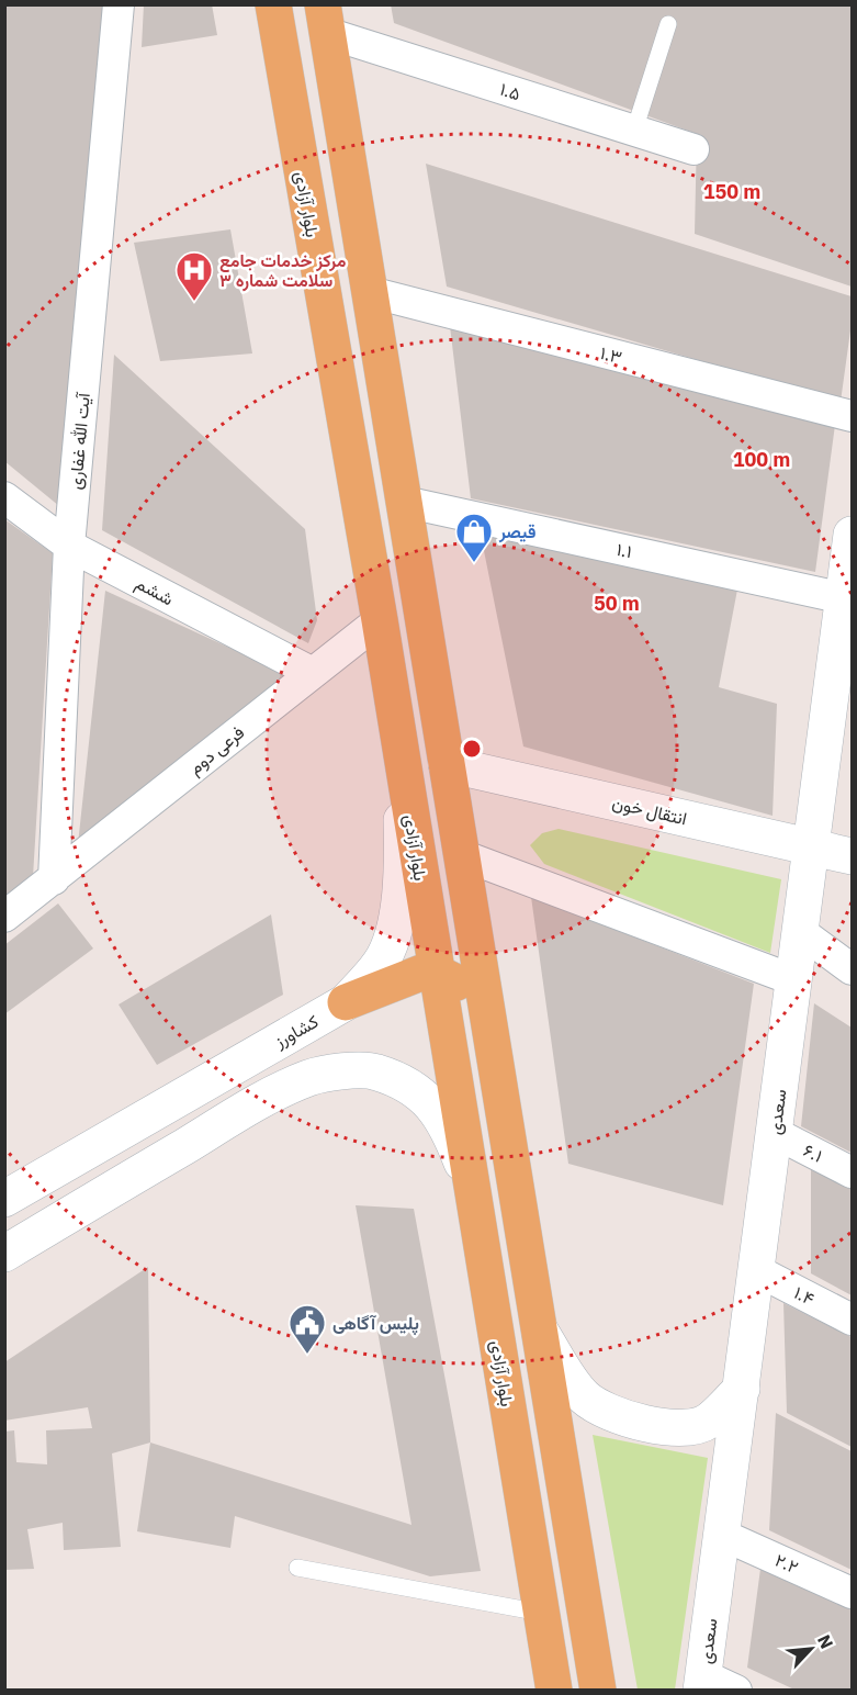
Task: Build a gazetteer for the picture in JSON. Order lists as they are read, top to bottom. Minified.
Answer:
{"streets":{"main road":["بلوار آزادی","انتقال خون","کشاورز","سعدی"],"street":["۱.۵","۱.۳","آیت الله غفاری","۱.۱","ششم","فرعی دوم","۶.۱","۱.۴","۲.۲"]},"crossings":[["بلوار آزادی","فرعی دوم"],["بلوار آزادی","کشاورز"],["آیت الله غفاری","ششم"],["آیت الله غفاری","فرعی دوم"],["۱.۱","سعدی"],["ششم","فرعی دوم"],["انتقال خون","سعدی"],["سعدی","۶.۱"],["سعدی","۱.۴"],["سعدی","۲.۲"]],"places":{"hospital":["مرکز خدمات جامع سلامت شماره ۳"],"shop":["قیصر"],"public building":["پلیس آگاهی"]},"north":"top right","rings":["150 m","100 m","50 m"]}
